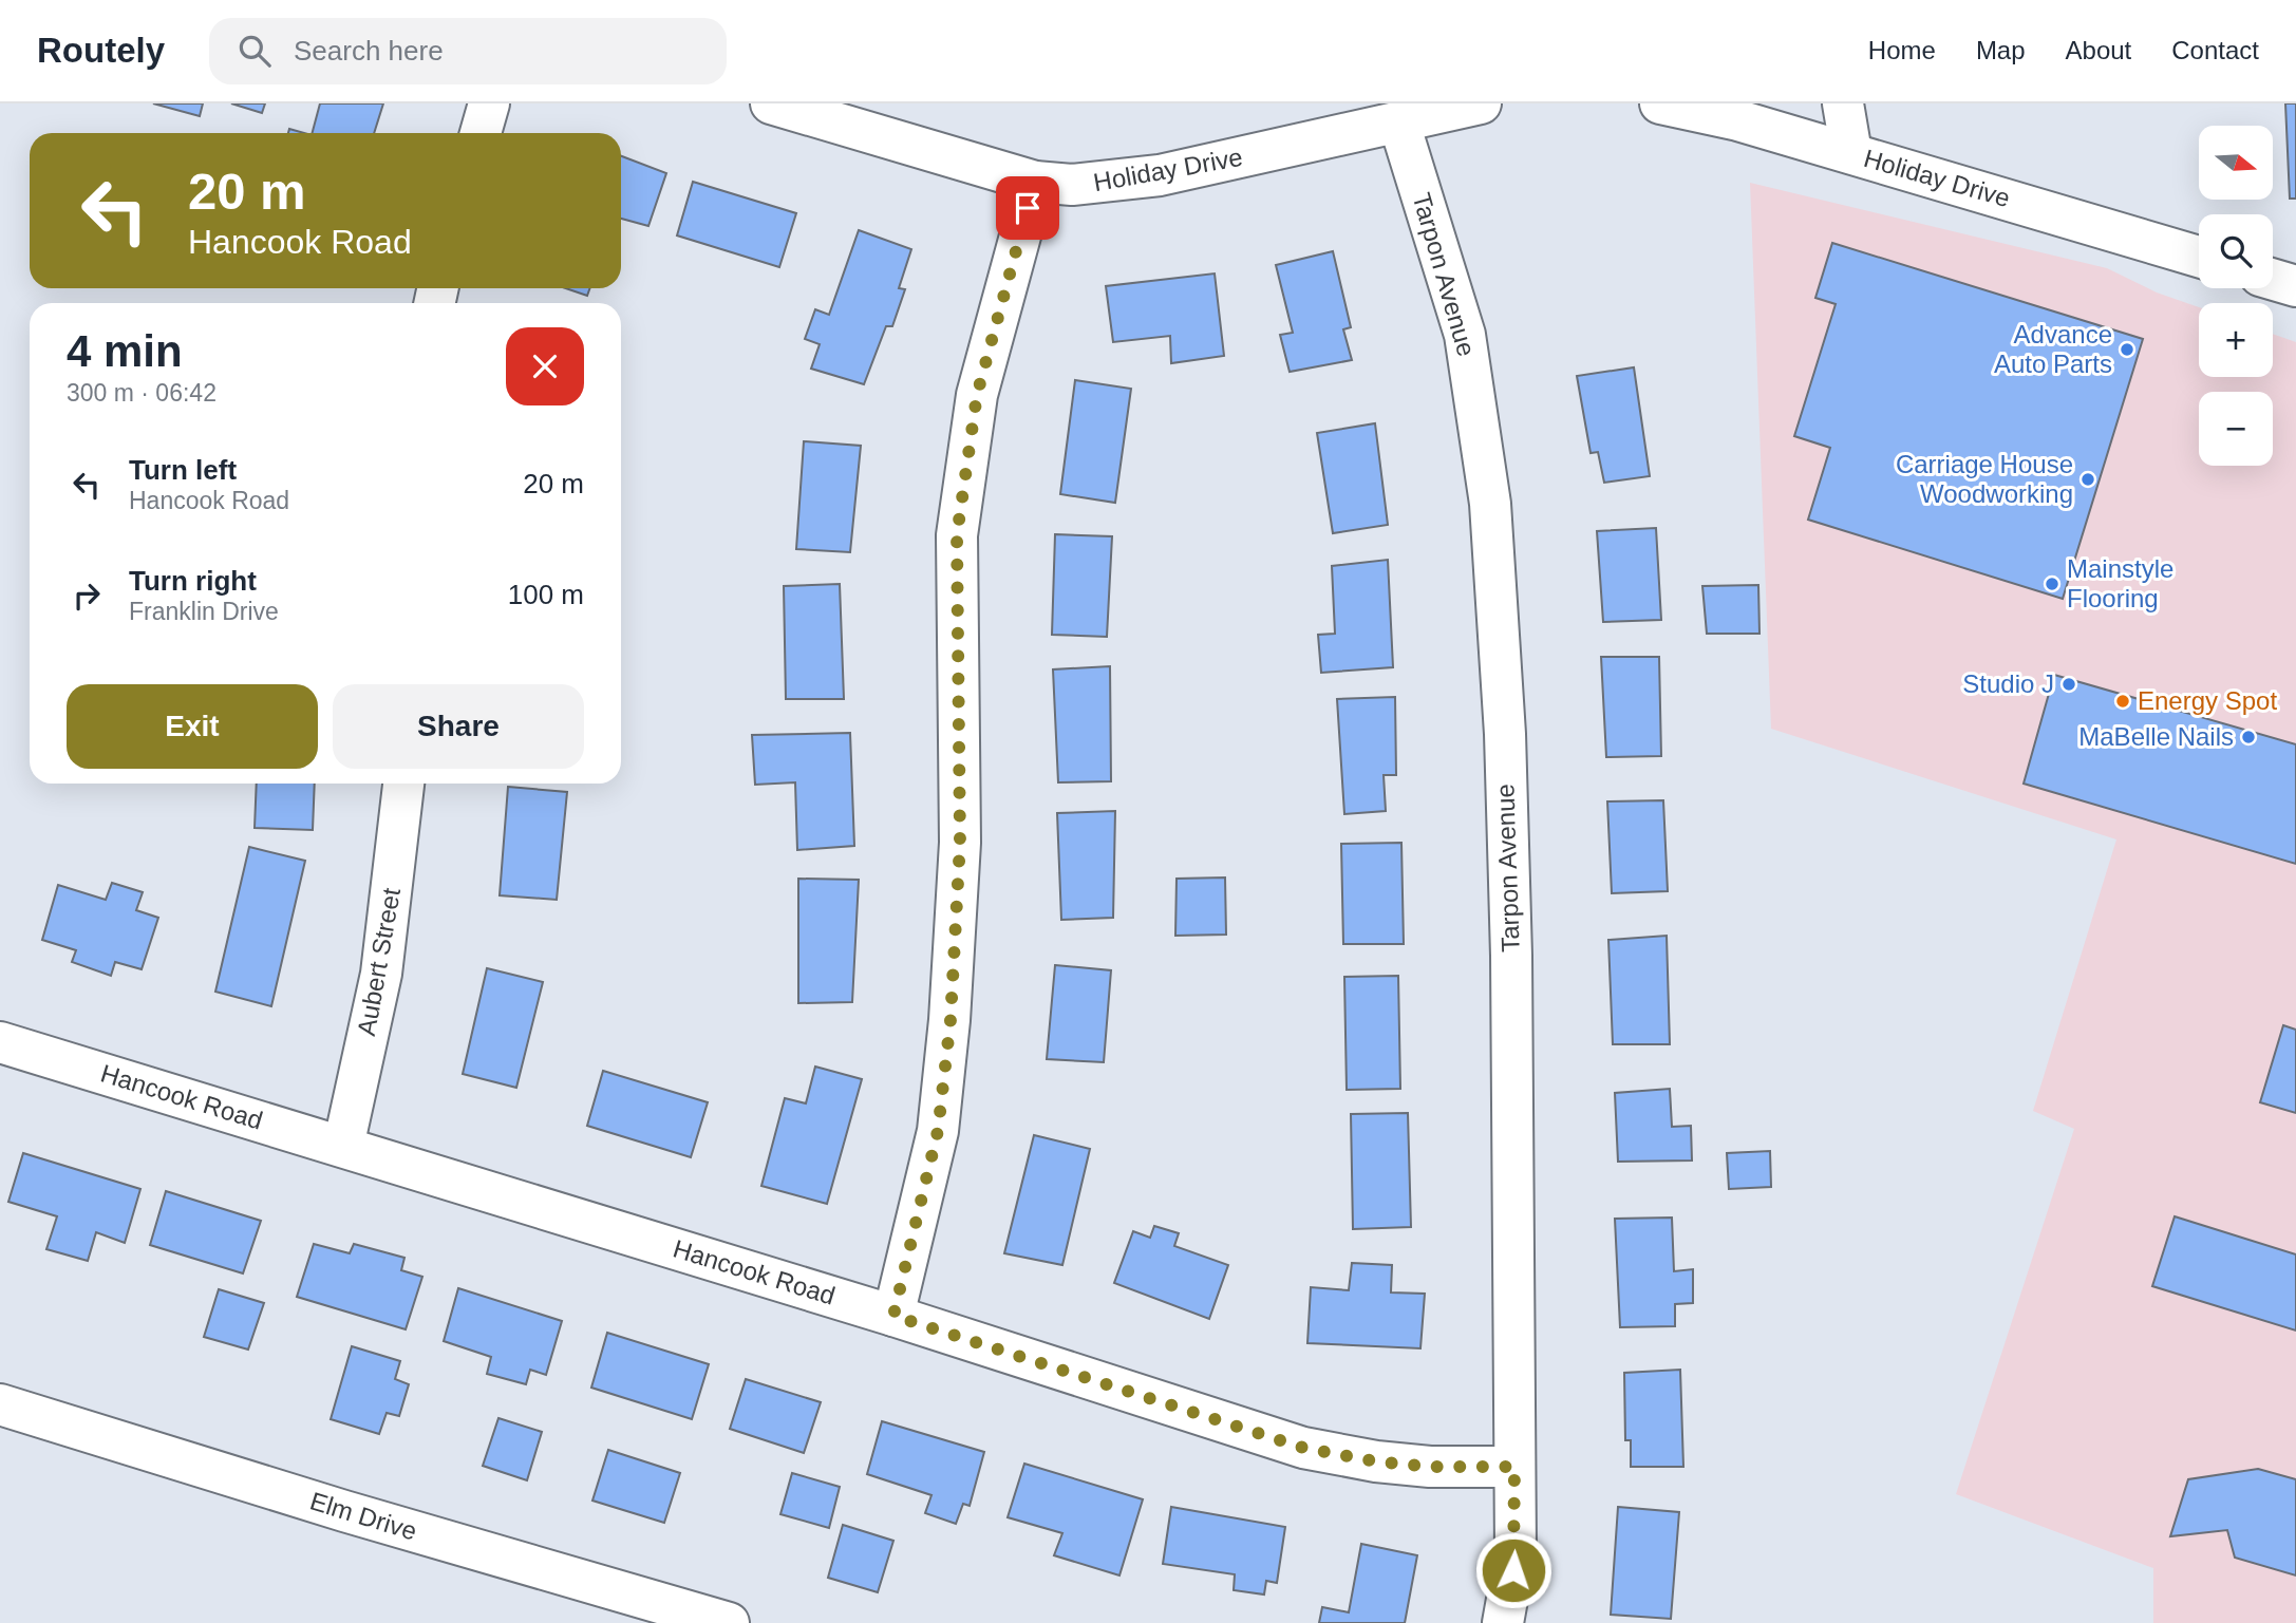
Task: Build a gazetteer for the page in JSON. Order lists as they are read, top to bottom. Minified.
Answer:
{"streets":{"street":["Holiday Drive","Tarpon Avenue","Aubert Street","Hancook Road","Elm Drive"]},"crossings":[["Holiday Drive","Tarpon Avenue"],["Tarpon Avenue","Hancook Road"],["Aubert Street","Hancook Road"]],"places":["Advance Auto Parts","Carriage House Woodworking","Mainstyle Flooring","Studio J","Energy Spot","MaBelle Nails"],"north":"right","page":{"header":"Routely","search":"Search here","nav":["Home","Map","About","Contact"],"map_buttons":["+","−"],"turn":["20 m","Hancook Road"],"heading":["4 min","300 m · 06:42"],"list":[{"name":"Turn left","note":"Hancook Road","value":"20 m"},{"name":"Turn right","note":"Franklin Drive","value":"100 m"}],"buttons":["Exit","Share"]}}
